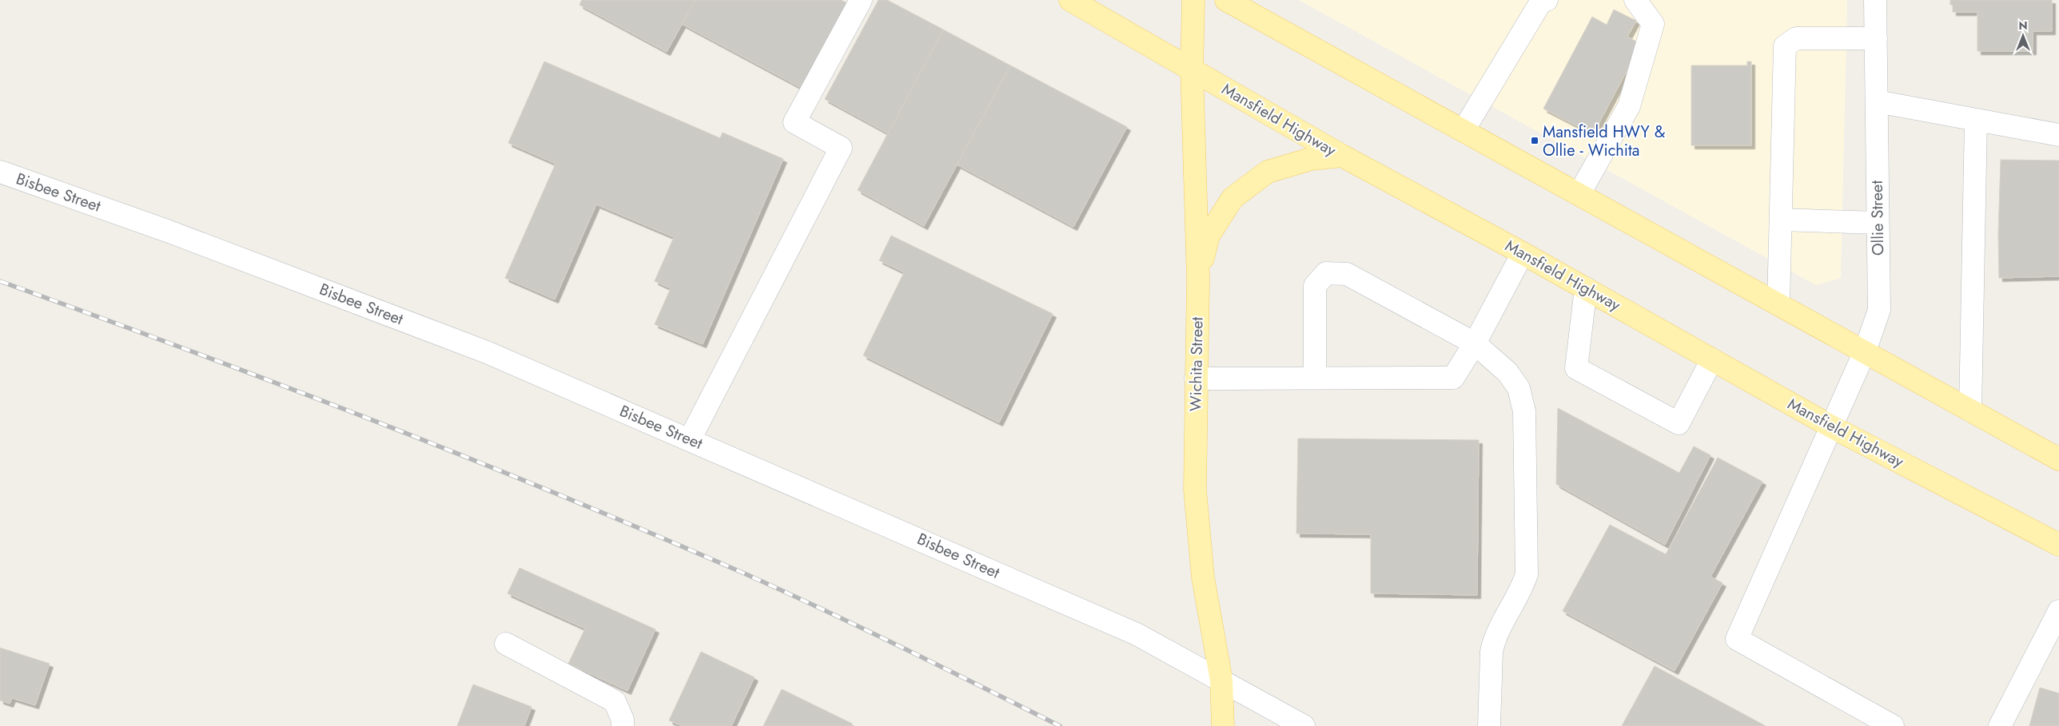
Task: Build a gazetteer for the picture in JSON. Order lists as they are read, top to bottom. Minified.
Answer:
{"streets":{"main road":["Mansfield Highway","Wichita Street"],"street":["Bisbee Street","Ollie Street"]},"crossings":[["Mansfield Highway","Ollie Street"],["Mansfield Highway","Wichita Street"],["Bisbee Street","Wichita Street"]],"places":{"transit":["Mansfield HWY & Ollie - Wichita"]},"north":"top"}
